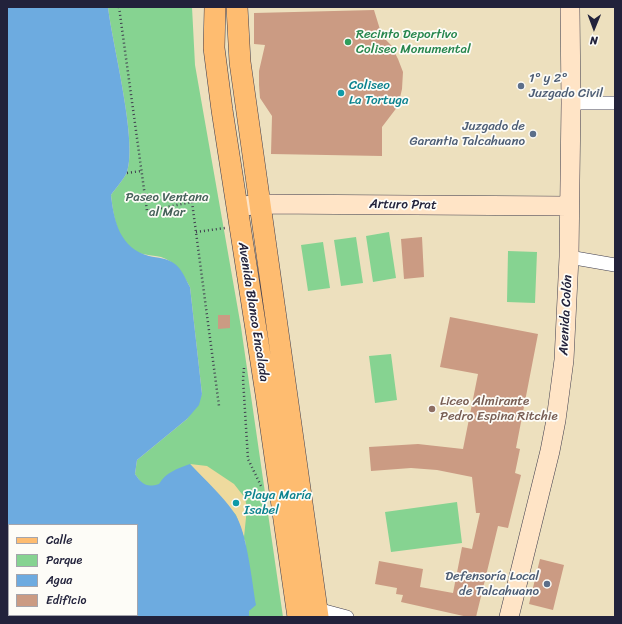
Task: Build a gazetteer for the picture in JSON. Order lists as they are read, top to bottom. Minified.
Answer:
{"streets":{"main road":["Arturo Prat","Avenida Blanco Encalada","Avenida Colón"]},"crossings":[["Arturo Prat","Avenida Blanco Encalada"],["Arturo Prat","Avenida Colón"]],"parks":["Paseo Ventana al Mar"],"places":["Recinto Deportivo Coliseo Monumental","1° y 2° Juzgado Civil","Coliseo La Tortuga","Juzgado de Garantia Talcahuano","Liceo Almirante Pedro Espina Ritchie","Playa María Isabel","Defensoría Local de Talcahuano"],"legend":["Calle","Parque","Agua","Edificio"],"north":"bottom"}
